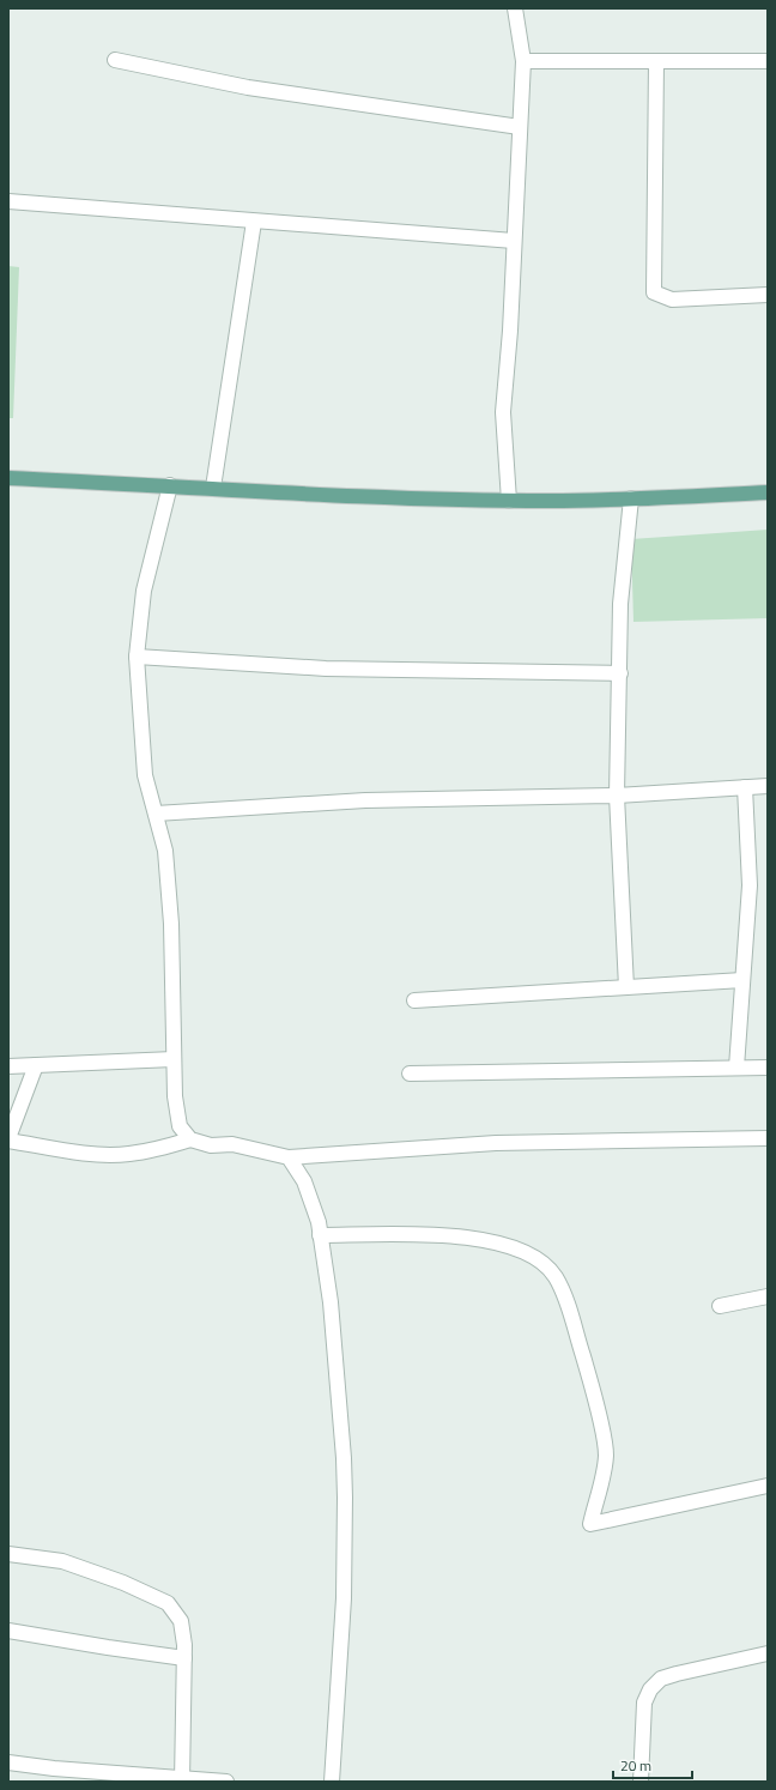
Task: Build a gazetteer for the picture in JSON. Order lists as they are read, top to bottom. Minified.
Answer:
{"scale_bar":"20 m"}
